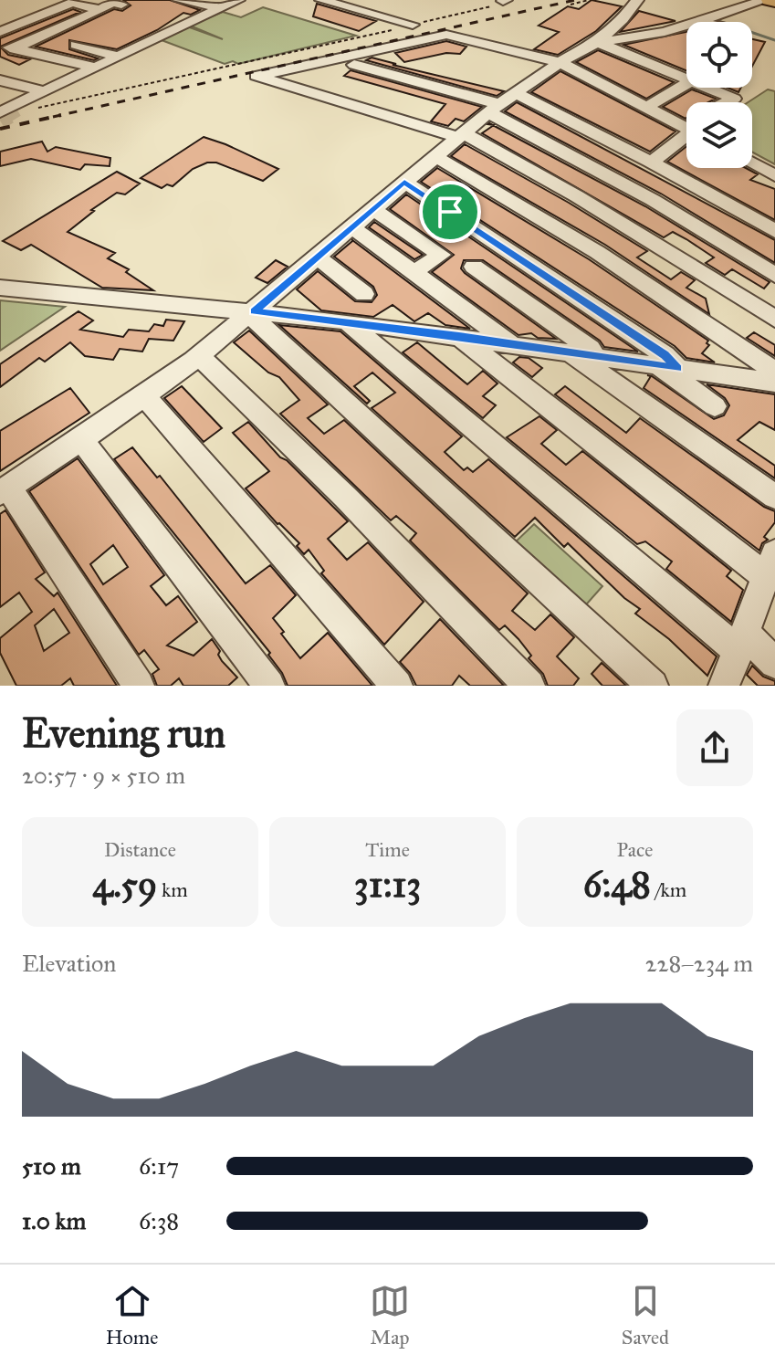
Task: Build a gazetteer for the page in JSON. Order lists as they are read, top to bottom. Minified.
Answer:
{"page":{"heading":["Evening run","20:57 · 9 × 510 m"],"stats":[["Distance","4.59 km"],["Time","31:13"],["Pace","6:48 /km"]],"chart":["Elevation","228–234 m"],"list":[{"name":"510 m","note":"6:17"},{"name":"1.0 km","note":"6:38"}],"tabs":["Home","Map","Saved"]}}
